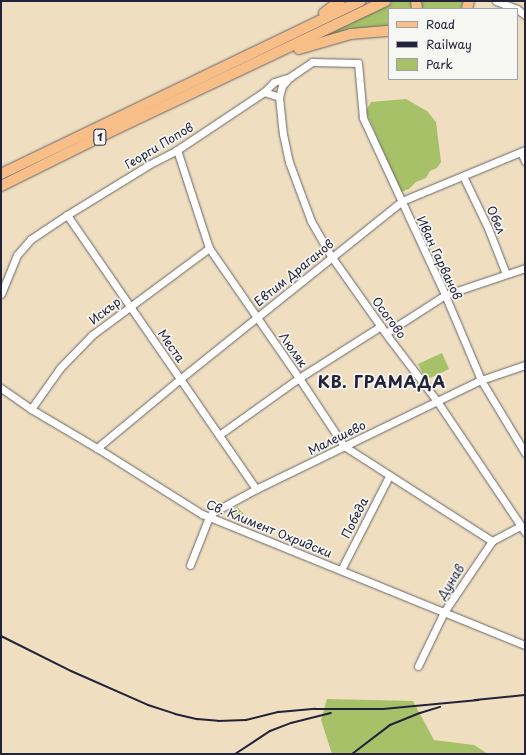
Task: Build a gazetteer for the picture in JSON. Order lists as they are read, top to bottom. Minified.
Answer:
{"streets":{"main road":["1"],"street":["Георги Попов","Обел","Иван Гарванов","Евтим Драганов","Искър","Осогово","Места","Люляк","Малешево","Победа","Св. Климент Охридски","Дунав"]},"crossings":[["Георги Попов","Иван Гарванов"],["Георги Попов","Места"],["Георги Попов","Люляк"],["Обел","Евтим Драганов"],["Иван Гарванов","Евтим Драганов"],["Иван Гарванов","Малешево"],["Евтим Драганов","Осогово"],["Евтим Драганов","Места"],["Евтим Драганов","Люляк"],["Евтим Драганов","Св. Климент Охридски"],["Искър","Места"],["Искър","Люляк"],["Искър","Св. Климент Охридски"],["Осогово","Малешево"],["Осогово","Дунав"],["Места","Малешево"],["Люляк","Малешево"],["Люляк","Победа"],["Люляк","Дунав"],["Малешево","Св. Климент Охридски"],["Победа","Св. Климент Охридски"],["Св. Климент Охридски","Дунав"]],"districts":["КВ. ГРАМАДА"],"legend":["Road","Railway","Park"]}
